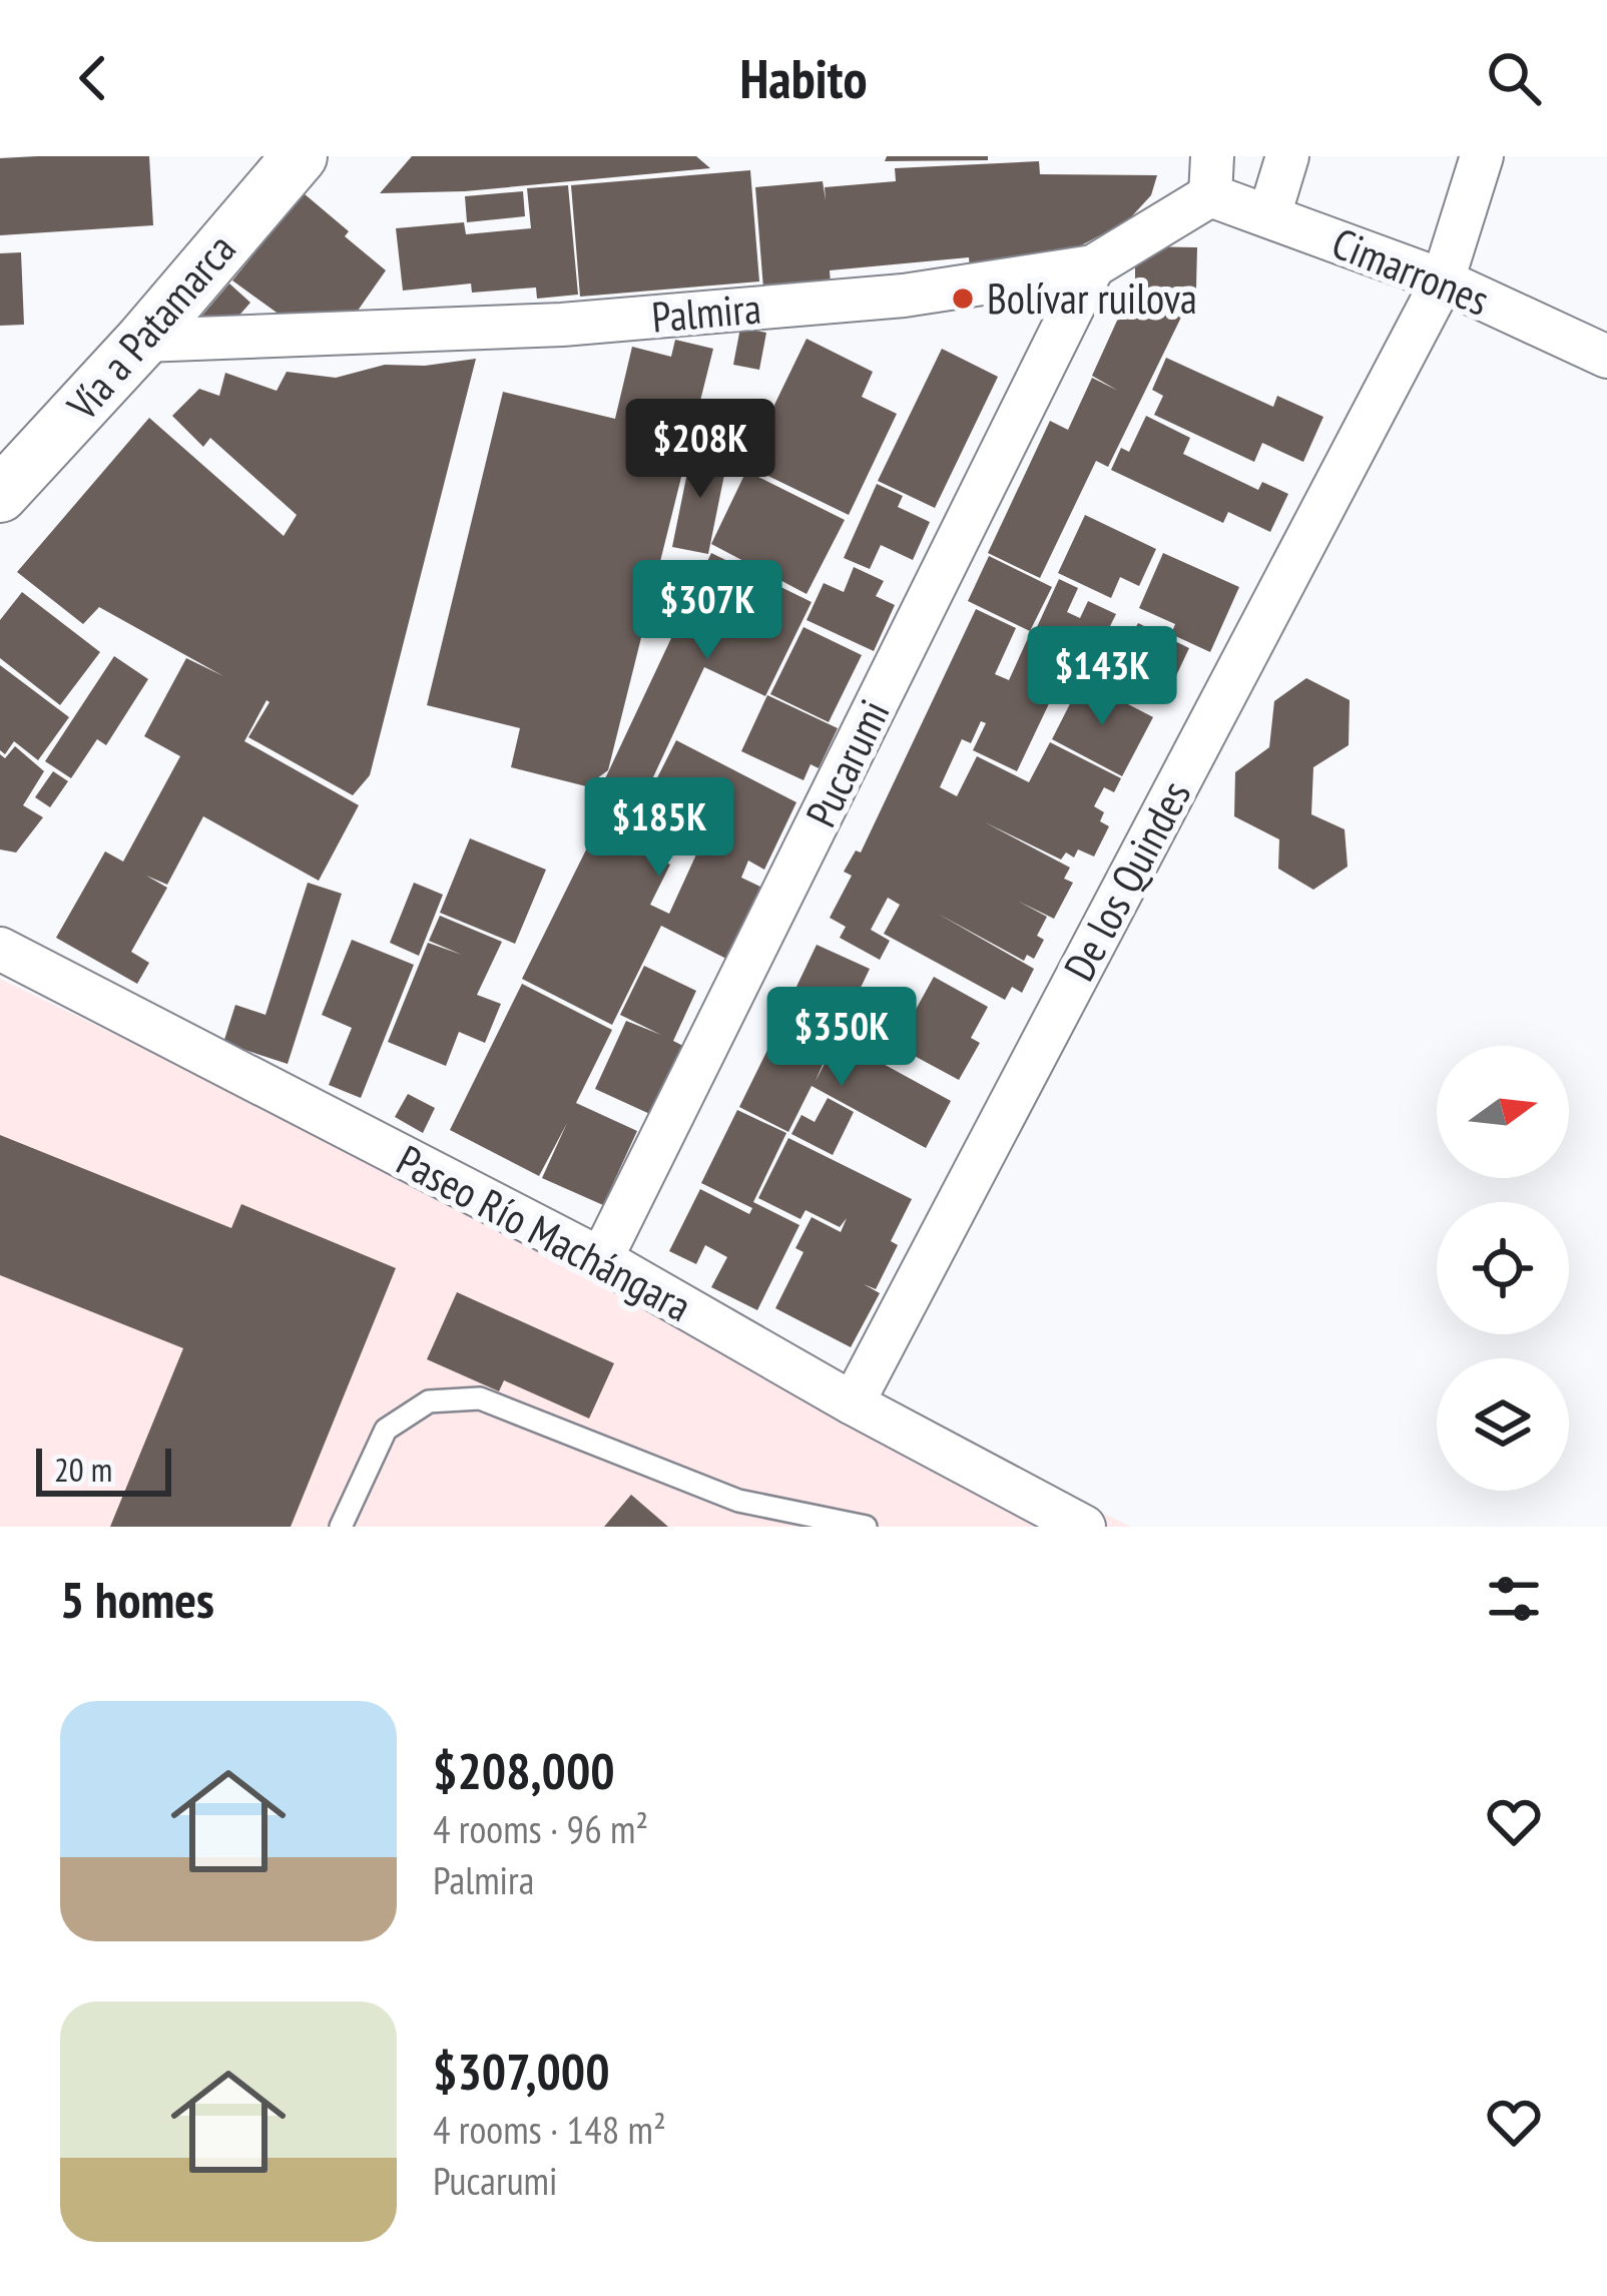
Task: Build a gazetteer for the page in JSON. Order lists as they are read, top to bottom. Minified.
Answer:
{"streets":{"street":["Cimarrones","Palmira","Vía a Patamarca","Pucarumi","De los Quindes","Paseo Río Machángara"]},"crossings":[["Cimarrones","Palmira"],["Cimarrones","De los Quindes"],["Palmira","Vía a Patamarca"],["Palmira","Pucarumi"],["Pucarumi","Paseo Río Machángara"],["De los Quindes","Paseo Río Machángara"]],"places":["Bolívar ruilova"],"scale_bar":"20 m","north":"right","page":{"header":"Habito","price":["$208K","$307K","$143K","$185K","$350K"],"scale":"20 m","heading":"5 homes","list":[{"name":"$208,000","note":"4 rooms · 96 m² · Palmira"},{"name":"$307,000","note":"4 rooms · 148 m² · Pucarumi"}]}}
